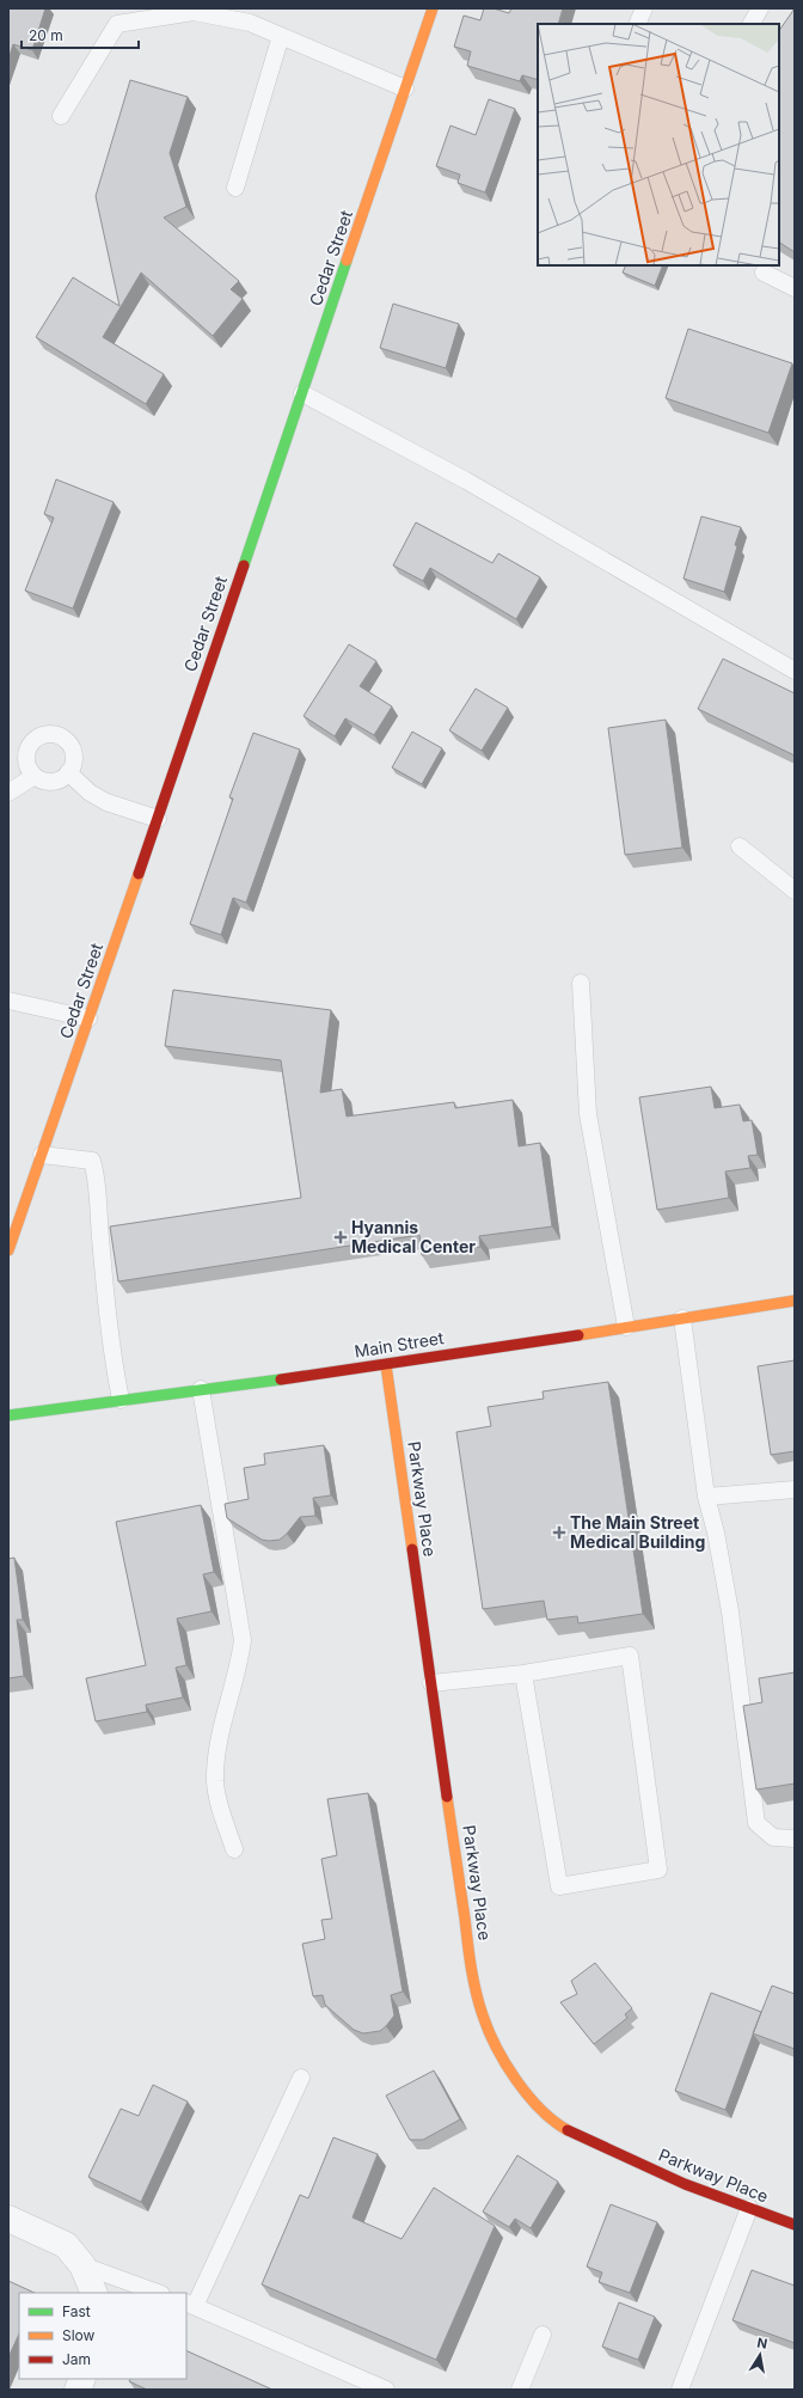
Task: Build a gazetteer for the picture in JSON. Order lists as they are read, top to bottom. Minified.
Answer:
{"streets":{"street":["Cedar Street","Main Street","Parkway Place"]},"crossings":[["Main Street","Parkway Place"]],"places":{"health":["Hyannis Medical Center","The Main Street Medical Building"]},"legend":["Fast","Slow","Jam"],"scale_bar":"20 m","north":"top"}
